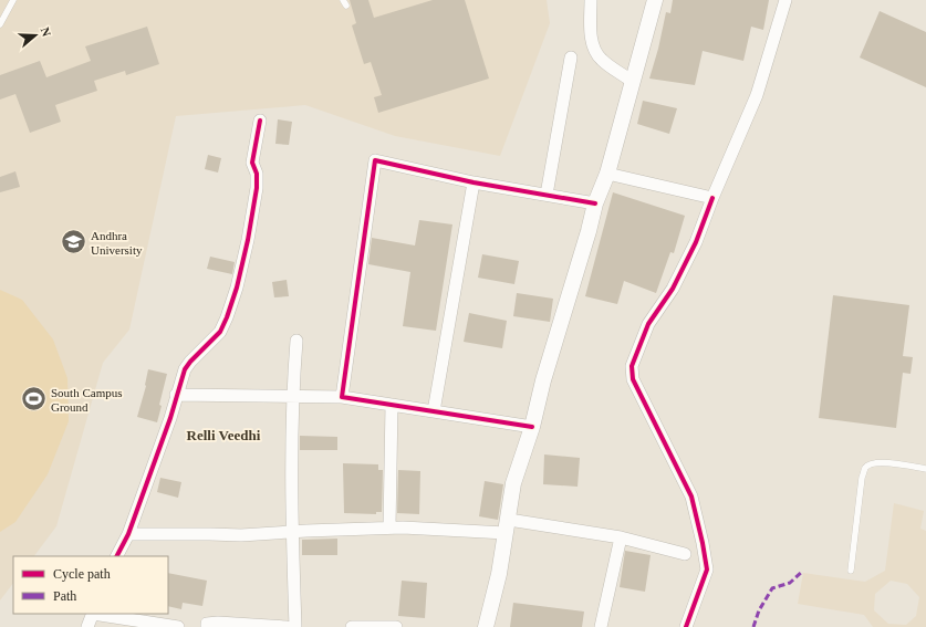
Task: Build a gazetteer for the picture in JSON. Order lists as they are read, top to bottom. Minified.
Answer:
{"districts":["Relli Veedhi"],"places":{"school or university":["Andhra University"],"sports":["South Campus Ground"]},"legend":["Cycle path","Path"],"north":"right"}
